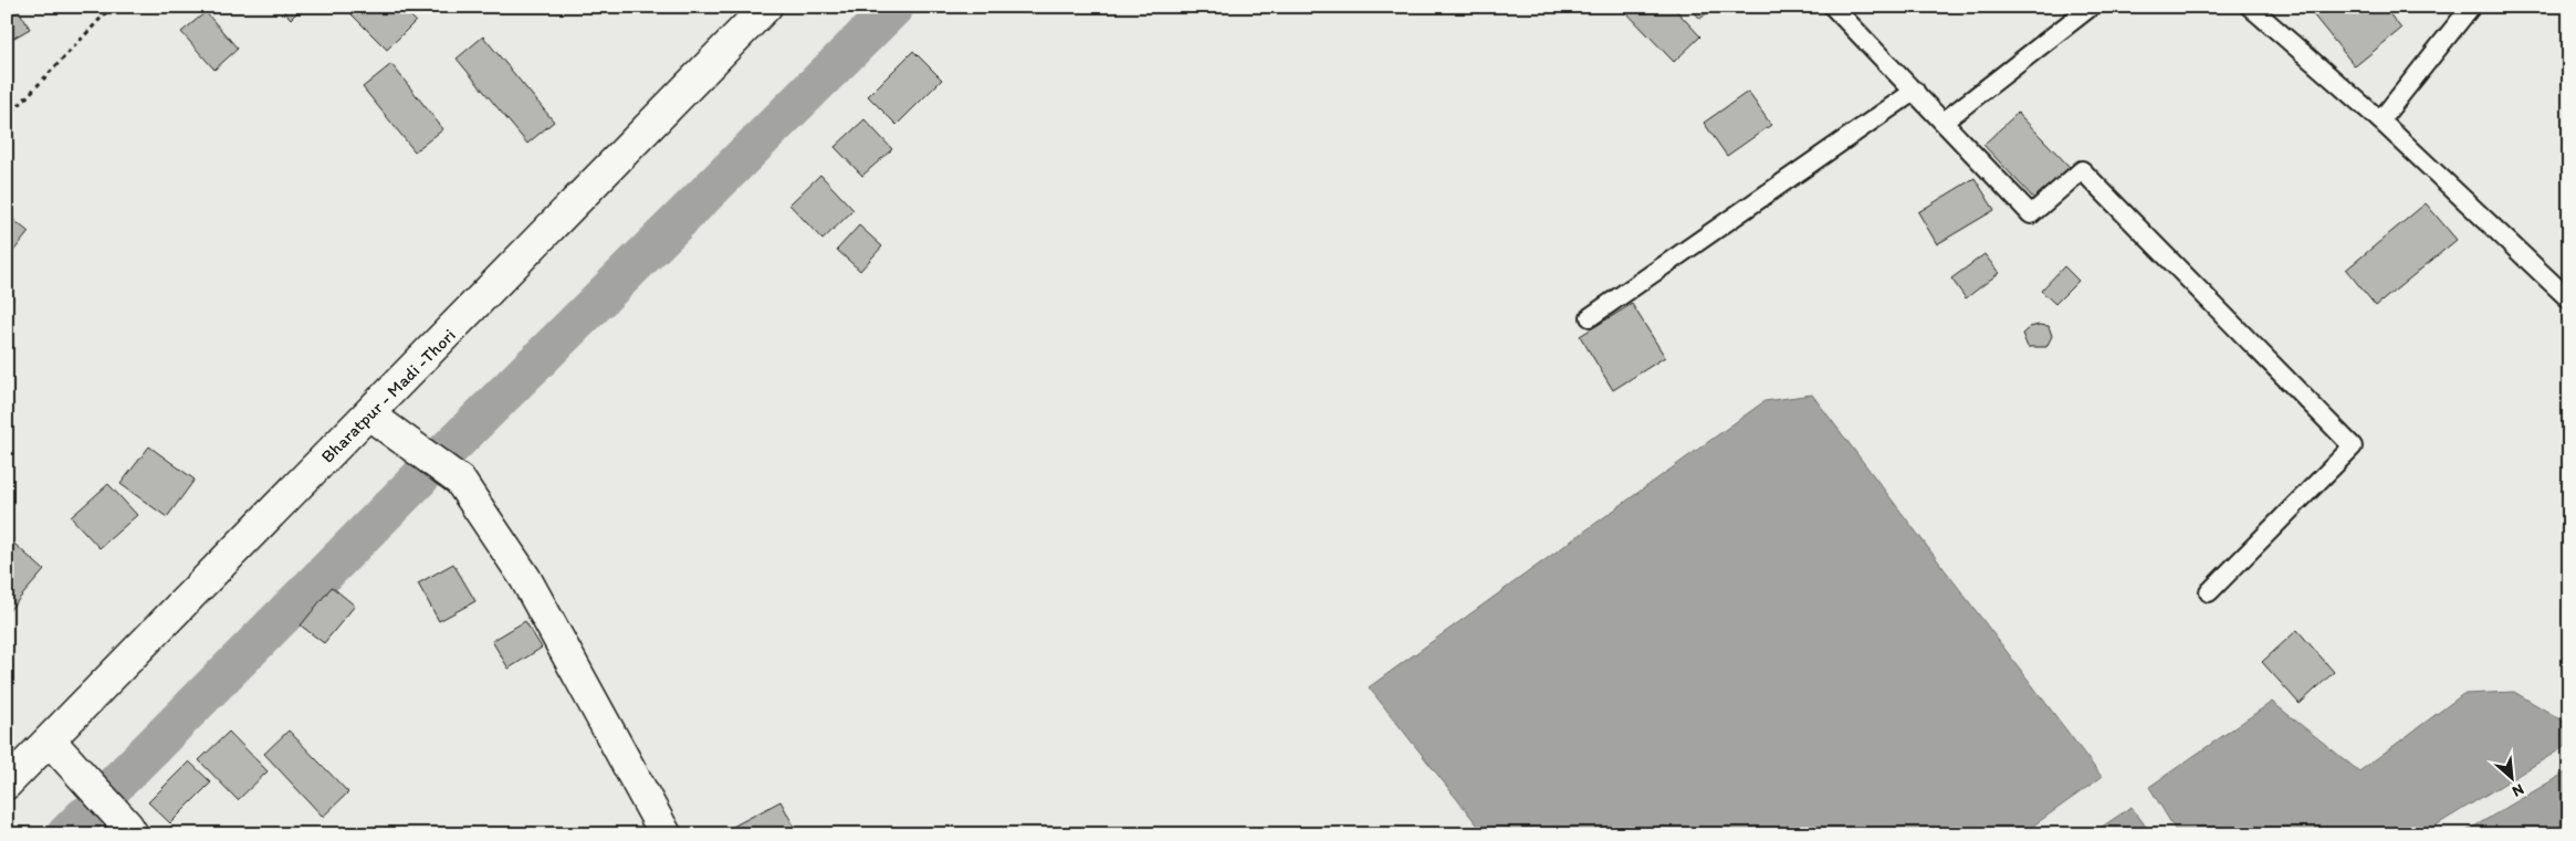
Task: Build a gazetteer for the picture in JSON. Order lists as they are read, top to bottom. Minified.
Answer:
{"streets":{"main road":["Bharatpur - Madi -Thori"]},"north":"bottom right"}
